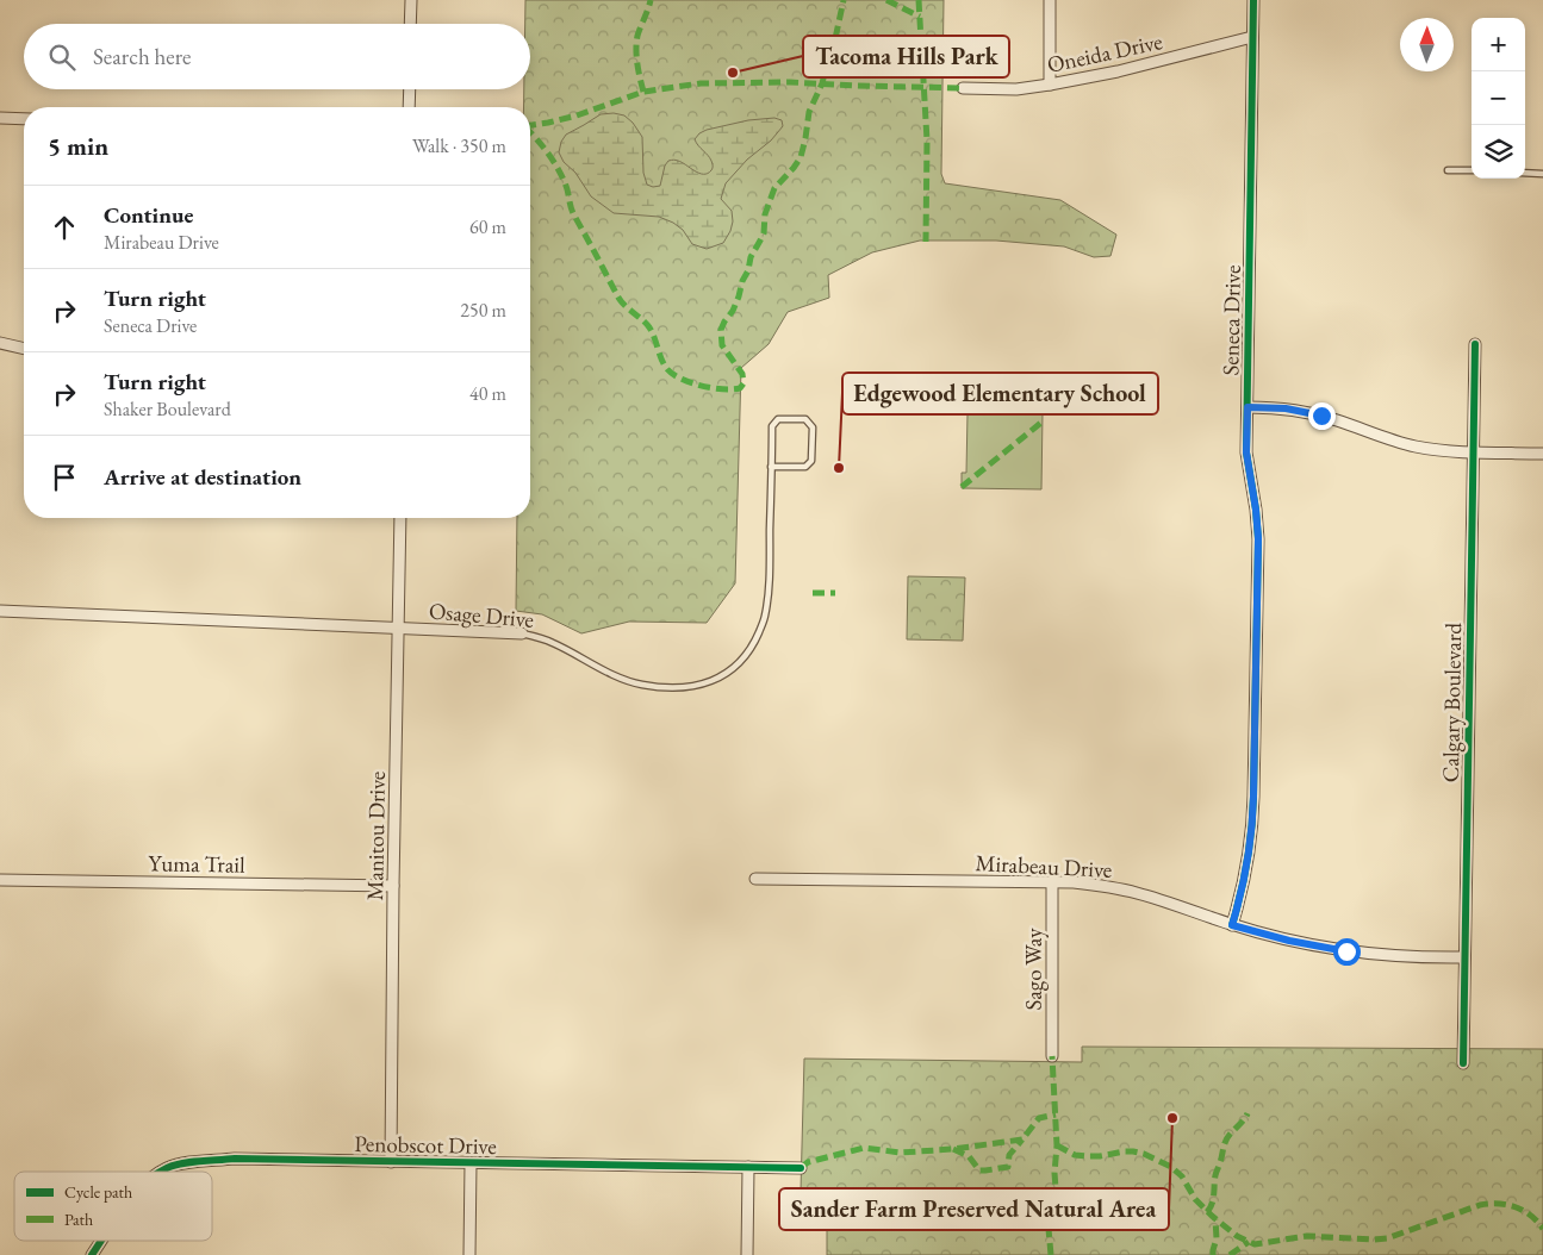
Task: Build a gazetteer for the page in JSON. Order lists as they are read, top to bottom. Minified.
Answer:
{"streets":{"street":["Oneida Drive","Seneca Drive","Osage Drive","Calgary Boulevard","Manitou Drive","Yuma Trail","Mirabeau Drive","Sago Way","Penobscot Drive"]},"crossings":[["Oneida Drive","Seneca Drive"],["Seneca Drive","Mirabeau Drive"],["Osage Drive","Manitou Drive"],["Calgary Boulevard","Mirabeau Drive"],["Manitou Drive","Yuma Trail"],["Manitou Drive","Penobscot Drive"],["Mirabeau Drive","Sago Way"]],"places":["Tacoma Hills Park","Edgewood Elementary School","Sander Farm Preserved Natural Area"],"legend":["Cycle path","Path"],"north":"top","page":{"map_buttons":["+","−"],"search":"Search here","heading":["5 min","Walk · 350 m"],"list":[["Continue","Mirabeau Drive","60 m"],["Turn right","Seneca Drive","250 m"],["Turn right","Shaker Boulevard","40 m"],"Arrive at destination"]}}
